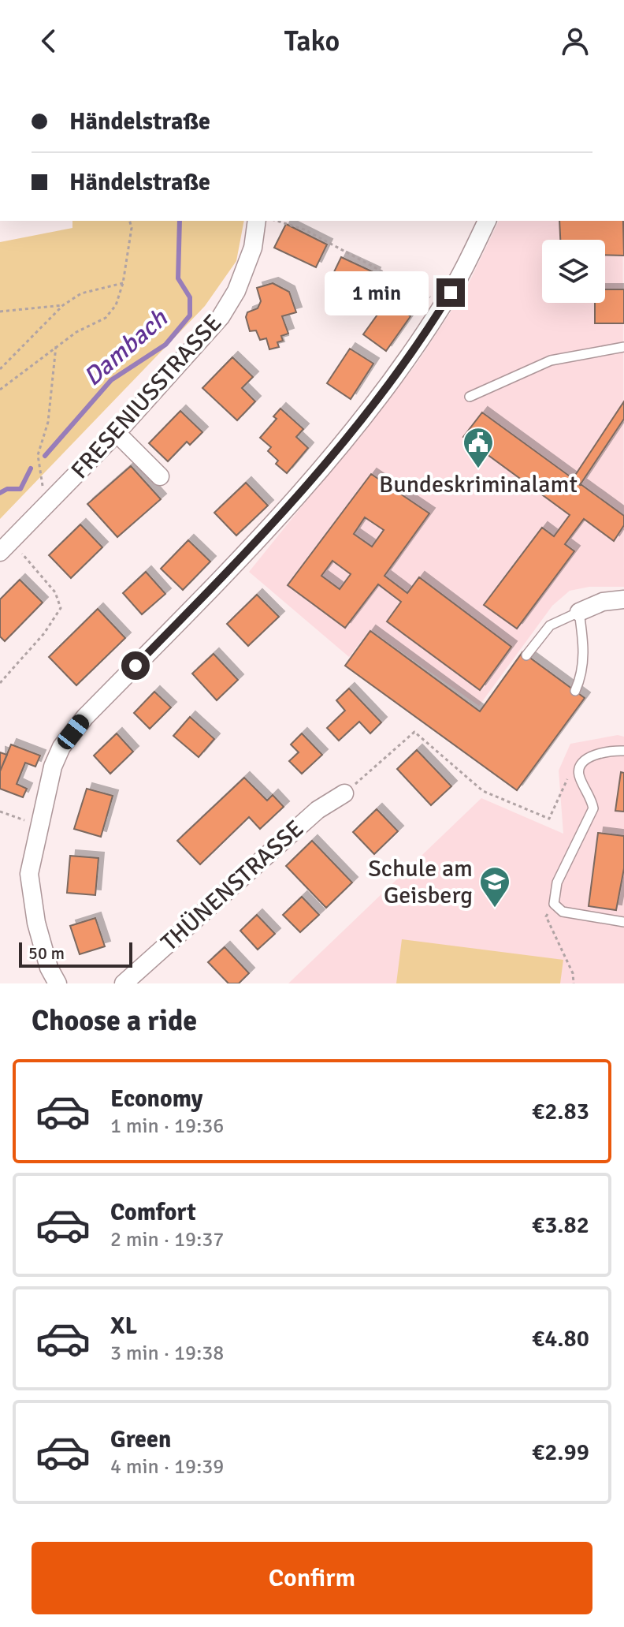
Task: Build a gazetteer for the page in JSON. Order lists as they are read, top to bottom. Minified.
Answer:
{"streets":{"street":["FRESENIUSSTRASSE","THÜNENSTRASSE"]},"water":["Dambach"],"places":{"public building":["Bundeskriminalamt"],"school or university":["Schule am Geisberg"]},"scale_bar":"50 m","page":{"header":"Tako","banner":["Händelstraße","Händelstraße"],"bubble":"1 min","scale":"50 m","heading":"Choose a ride","list":[{"name":"Economy","note":"1 min · 19:36","value":"€2.83"},{"name":"Comfort","note":"2 min · 19:37","value":"€3.82"},{"name":"XL","note":"3 min · 19:38","value":"€4.80"},{"name":"Green","note":"4 min · 19:39","value":"€2.99"}],"buttons":"Confirm"}}
